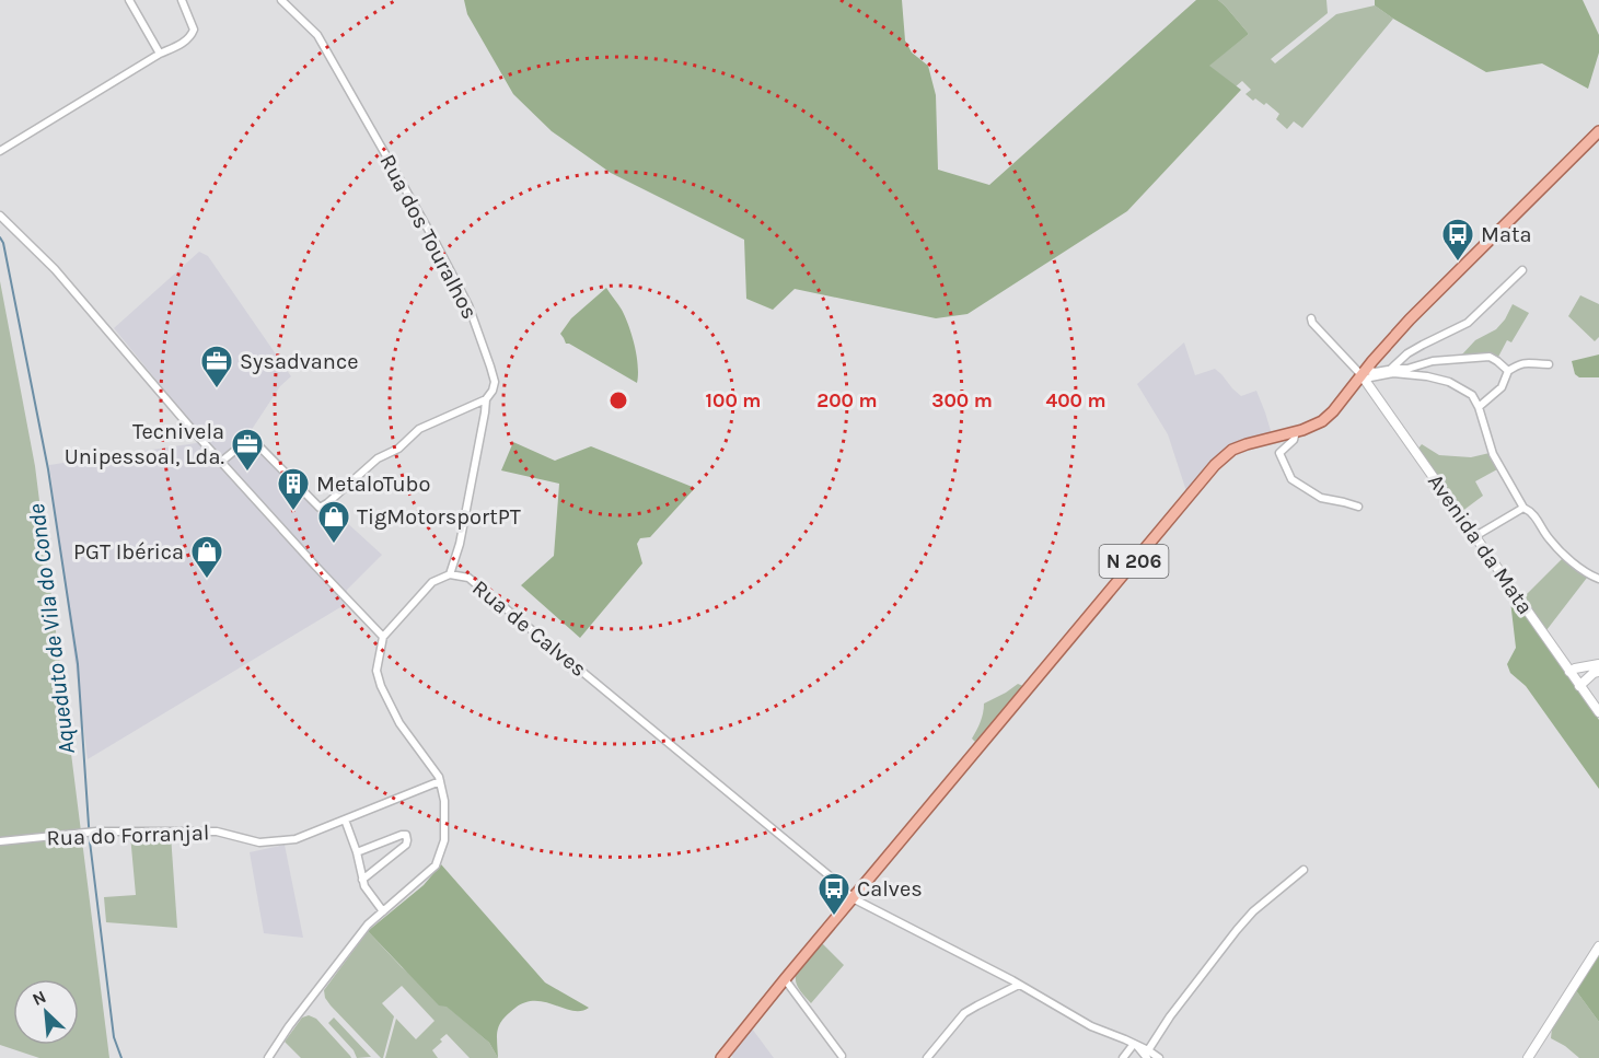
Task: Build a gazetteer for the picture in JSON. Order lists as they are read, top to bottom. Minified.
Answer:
{"streets":{"main road":["N 206"],"street":["Rua dos Touralhos","Avenida da Mata","Rua de Calves","Rua do Forranjal"]},"crossings":[["Rua dos Touralhos","Rua de Calves"],["Avenida da Mata","N 206"],["N 206","Rua de Calves"]],"water":["Aqueduto de Vila do Conde"],"places":{"bus stop":["Mata","Calves"],"office":["Sysadvance","Tecnivela Unipessoal, Lda."],"building":["MetaloTubo"],"shop":["TigMotorsportPT","PGT Ibérica"]},"north":"top left","rings":["100 m","200 m","300 m","400 m"]}
